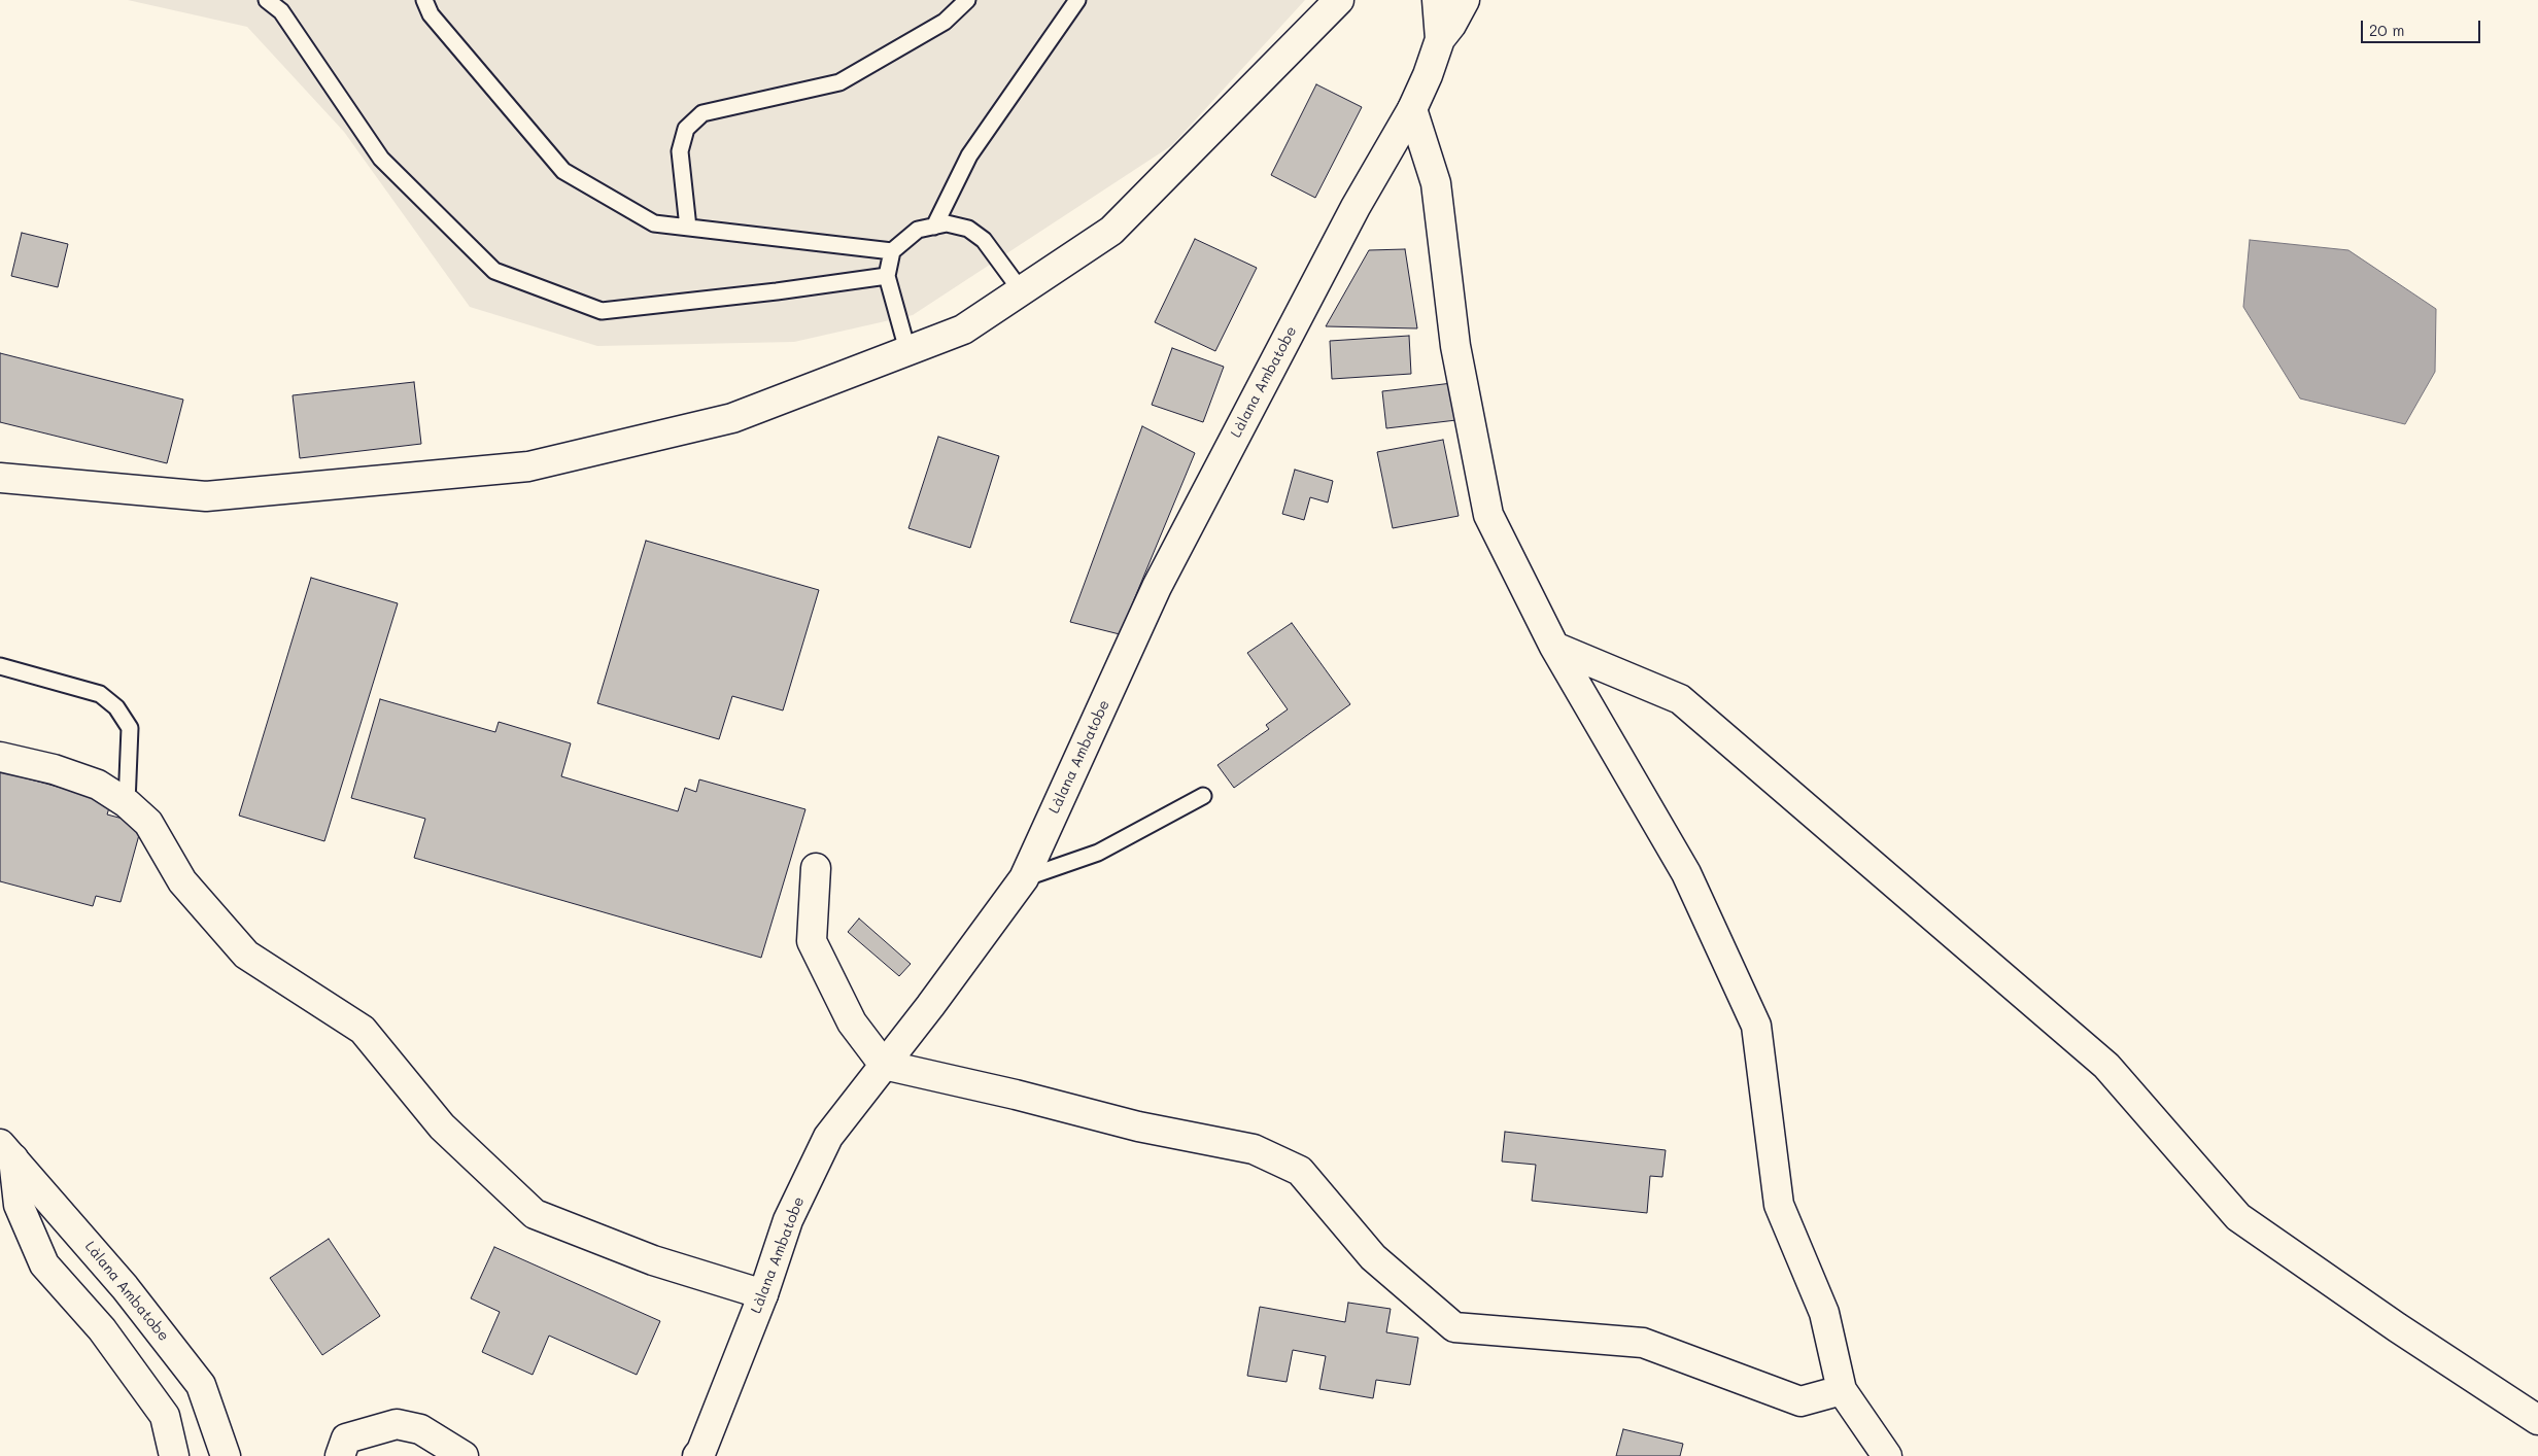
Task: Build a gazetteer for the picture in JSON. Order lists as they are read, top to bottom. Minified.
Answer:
{"streets":{"street":["Làlana Ambatobe"]},"scale_bar":"20 m"}
